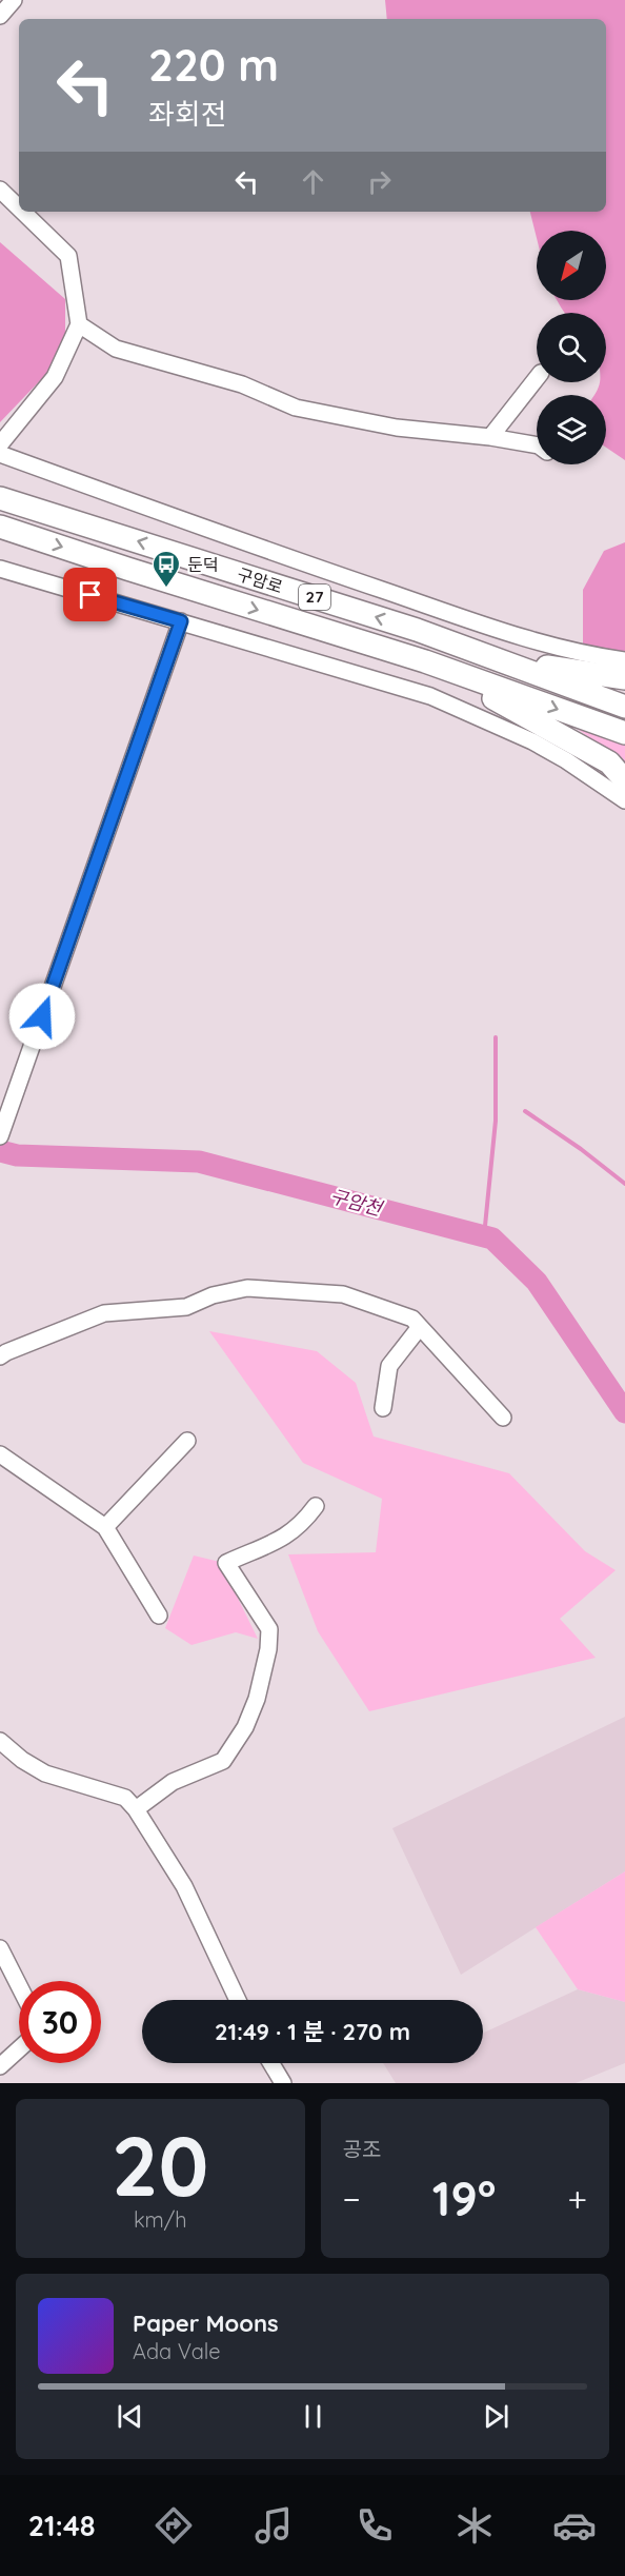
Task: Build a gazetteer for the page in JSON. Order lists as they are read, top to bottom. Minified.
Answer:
{"streets":{"highway":["구암로","27"]},"water":["구암천"],"places":{"bus stop":["둔덕"]},"north":"bottom left","page":{"turn":["220 m","좌회전"],"limit":"30","trip":"21:49 · 1 분 · 270 m","tile":[["20","km/h"],"공조"],"heat":["−","19°","+"],"song":["Paper Moons","Ada Vale"],"tabs":"21:48"}}
